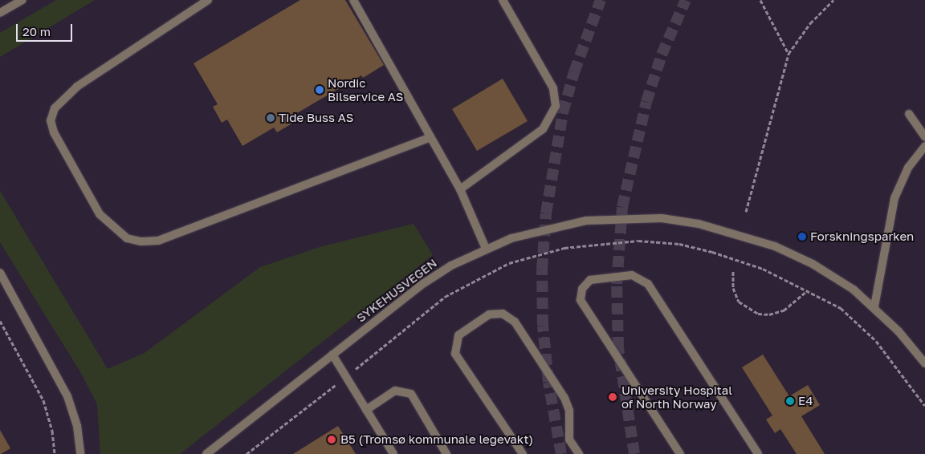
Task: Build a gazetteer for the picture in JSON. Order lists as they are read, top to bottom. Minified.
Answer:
{"streets":{"street":["SYKEHUSVEGEN"]},"places":["Nordic Bilservice AS","Tide Buss AS","Forskningsparken","University Hospital of North Norway","E4","B5 (Tromsø kommunale legevakt)"],"scale_bar":"20 m"}
